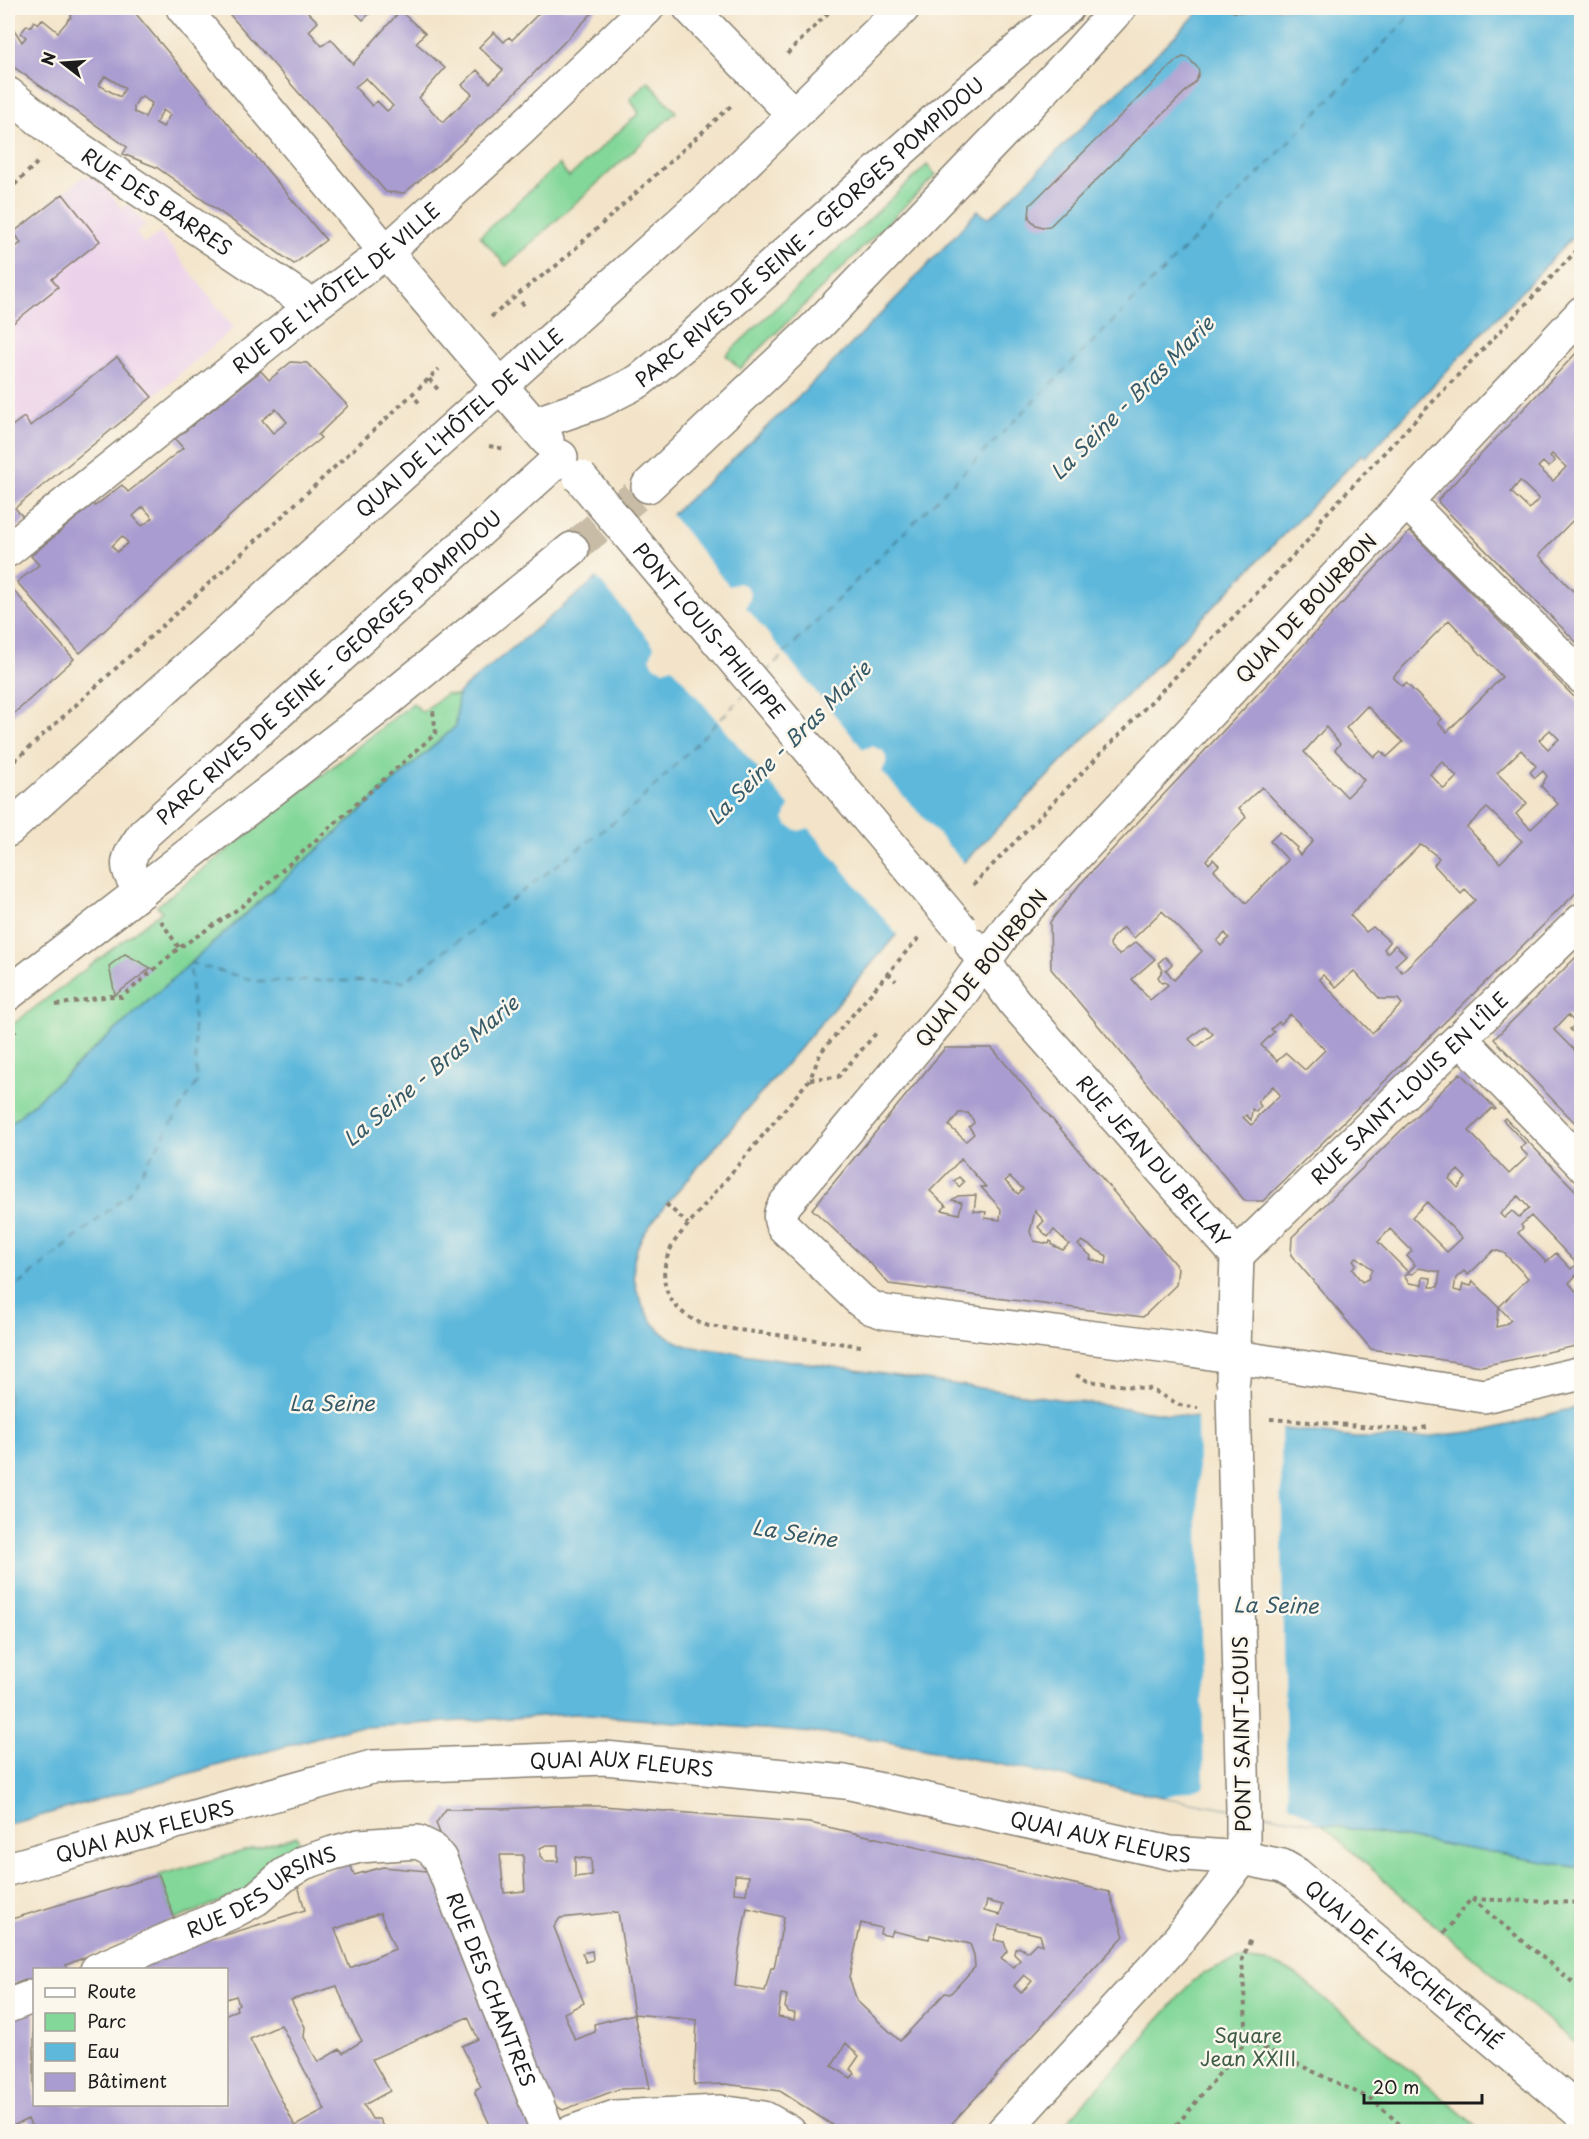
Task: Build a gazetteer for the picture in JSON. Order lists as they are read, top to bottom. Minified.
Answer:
{"streets":{"street":["RUE DES BARRES","PARC RIVES DE SEINE - GEORGES POMPIDOU","RUE DE L'HÔTEL DE VILLE","QUAI DE L'HÔTEL DE VILLE","QUAI DE BOURBON","PONT LOUIS-PHILIPPE","RUE SAINT-LOUIS EN L'ÎLE","RUE JEAN DU BELLAY","PONT SAINT-LOUIS","QUAI AUX FLEURS","RUE DES URSINS","QUAI DE L'ARCHEVÊCHÉ","RUE DES CHANTRES"]},"crossings":[["RUE DES BARRES","RUE DE L'HÔTEL DE VILLE"],["PARC RIVES DE SEINE - GEORGES POMPIDOU","PONT LOUIS-PHILIPPE"],["RUE DE L'HÔTEL DE VILLE","PONT LOUIS-PHILIPPE"],["QUAI DE L'HÔTEL DE VILLE","PONT LOUIS-PHILIPPE"],["QUAI DE BOURBON","PONT LOUIS-PHILIPPE"],["QUAI DE BOURBON","RUE JEAN DU BELLAY"],["QUAI DE BOURBON","PONT SAINT-LOUIS"],["PONT LOUIS-PHILIPPE","RUE JEAN DU BELLAY"],["RUE SAINT-LOUIS EN L'ÎLE","RUE JEAN DU BELLAY"],["RUE JEAN DU BELLAY","PONT SAINT-LOUIS"],["PONT SAINT-LOUIS","QUAI AUX FLEURS"],["PONT SAINT-LOUIS","QUAI DE L'ARCHEVÊCHÉ"],["QUAI AUX FLEURS","QUAI DE L'ARCHEVÊCHÉ"],["RUE DES URSINS","RUE DES CHANTRES"]],"water":["La Seine - Bras Marie","La Seine"],"parks":["Square Jean XXIII"],"legend":["Route","Parc","Eau","Bâtiment"],"scale_bar":"20 m","north":"left"}
